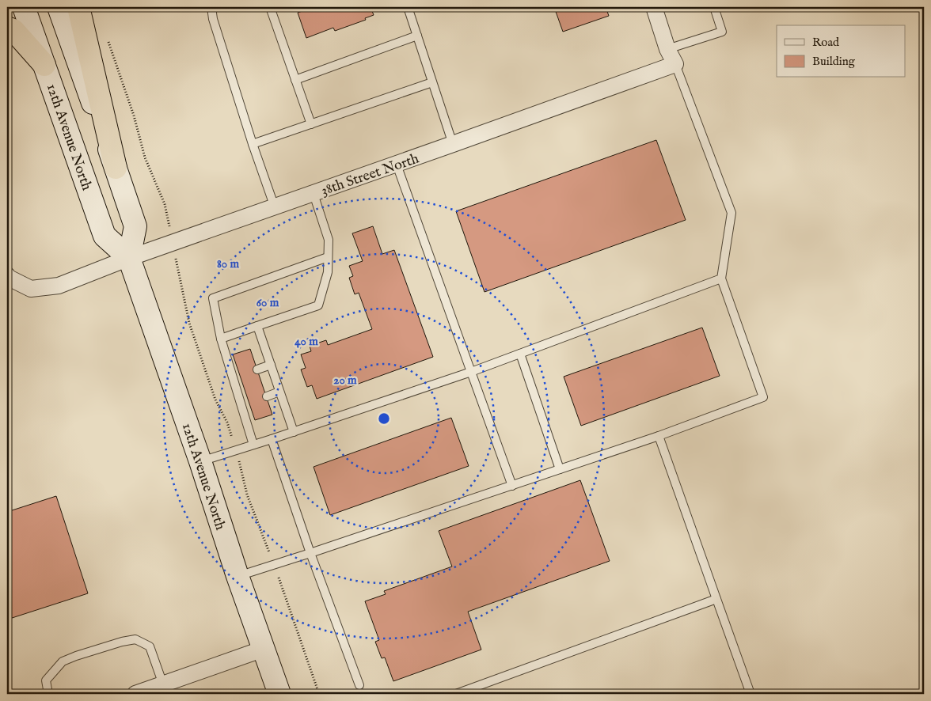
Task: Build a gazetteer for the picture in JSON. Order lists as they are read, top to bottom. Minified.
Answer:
{"streets":{"main road":["12th Avenue North"],"street":["38th Street North"]},"crossings":[["12th Avenue North","38th Street North"]],"legend":["Road","Building"],"rings":["80 m","60 m","40 m","20 m"]}
